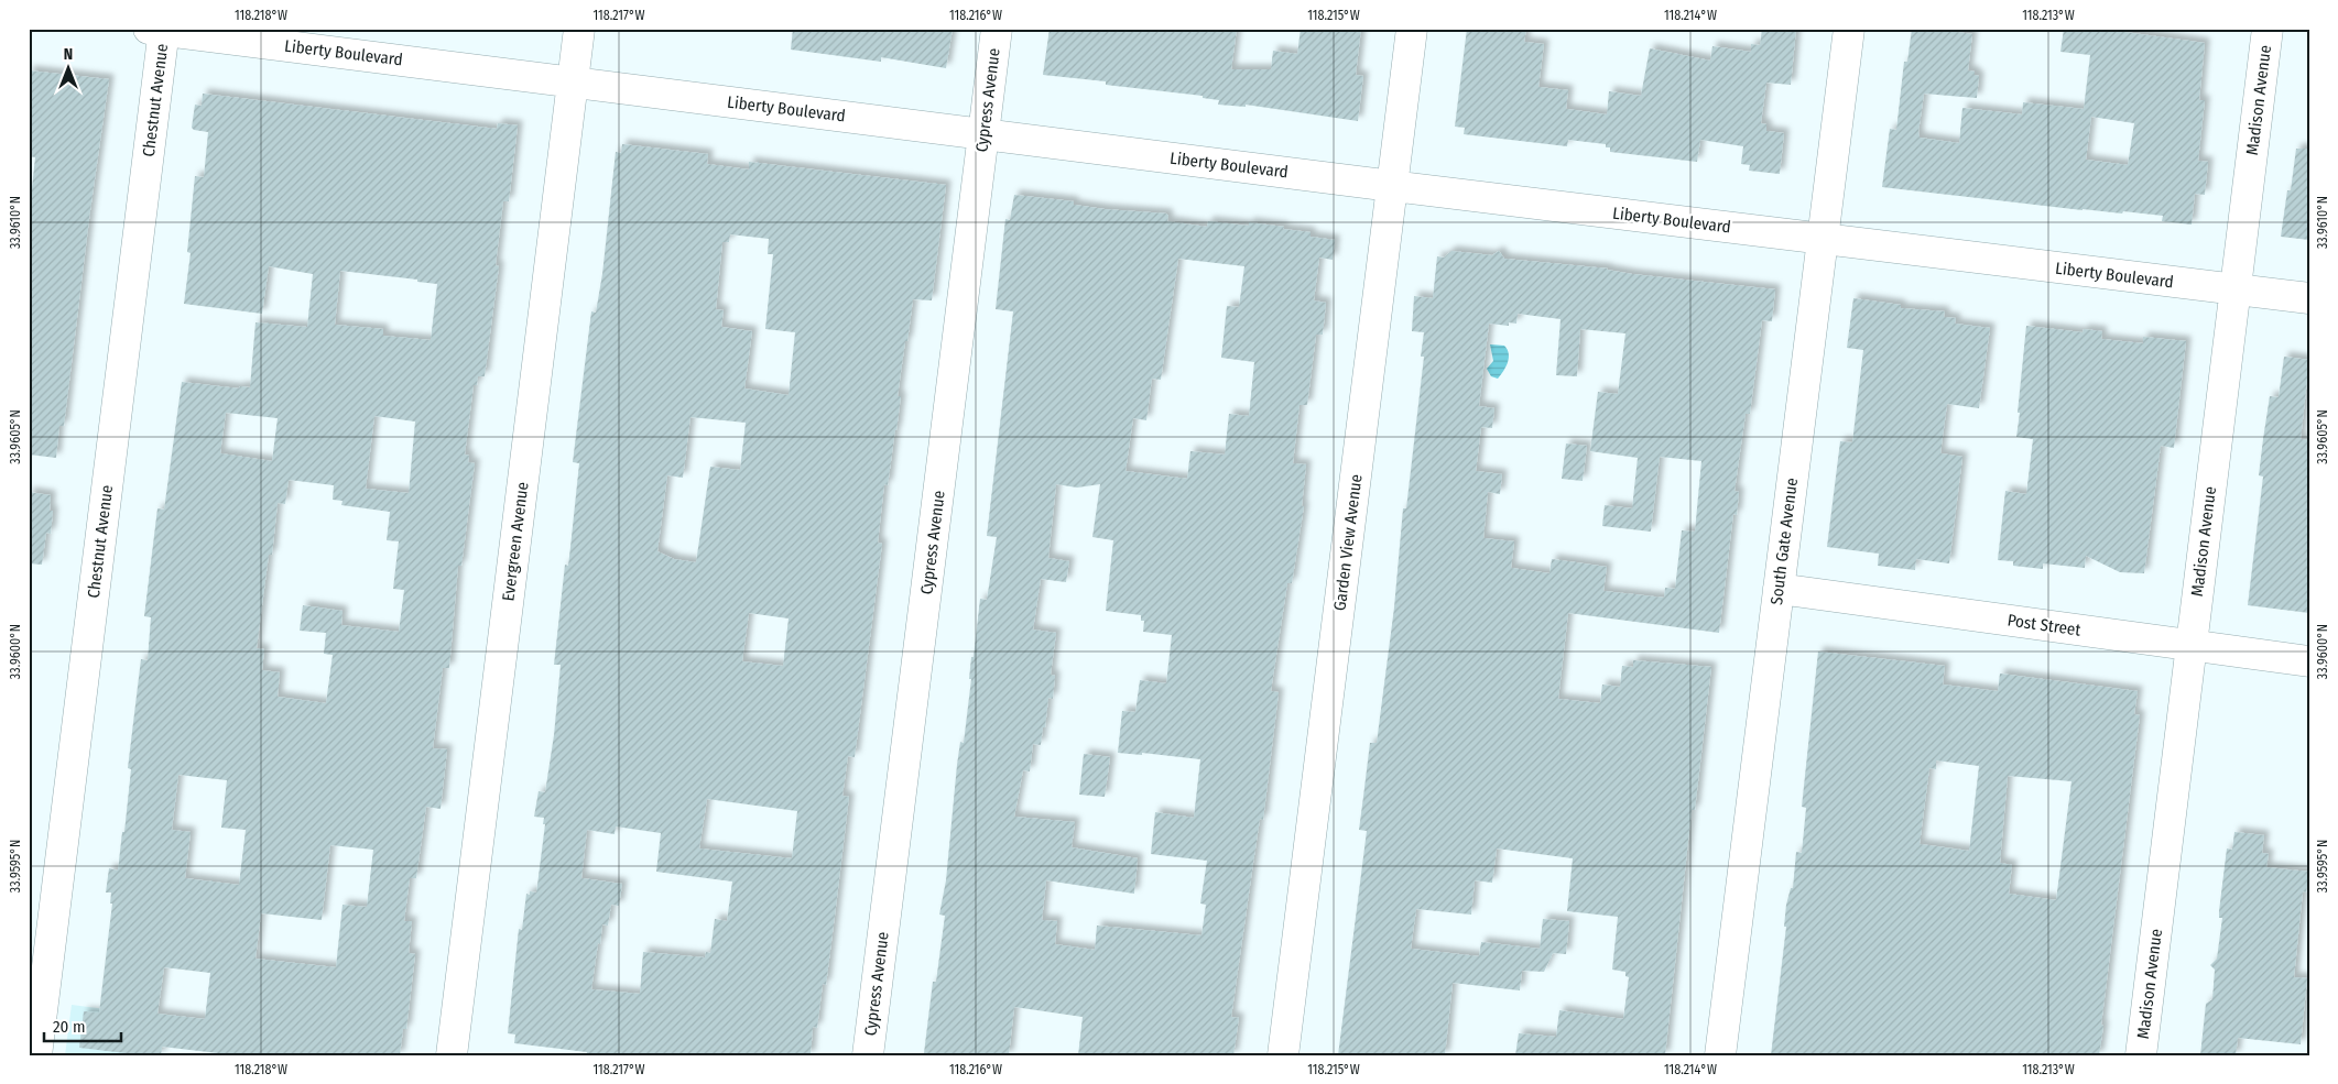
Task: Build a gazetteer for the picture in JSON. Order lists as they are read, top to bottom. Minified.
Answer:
{"streets":{"street":["Liberty Boulevard","Chestnut Avenue","Cypress Avenue","Madison Avenue","Evergreen Avenue","South Gate Avenue","Garden View Avenue","Post Street"]},"crossings":[["Liberty Boulevard","Chestnut Avenue"],["Liberty Boulevard","Cypress Avenue"],["Liberty Boulevard","Madison Avenue"],["Liberty Boulevard","Evergreen Avenue"],["Liberty Boulevard","South Gate Avenue"],["Liberty Boulevard","Garden View Avenue"],["Madison Avenue","Post Street"],["South Gate Avenue","Post Street"]],"scale_bar":"20 m","north":"top","coordinates":["118.218°W","118.217°W","118.216°W","118.215°W","118.214°W","118.213°W","33.9610°N","33.9605°N","33.9600°N","33.9595°N"]}
